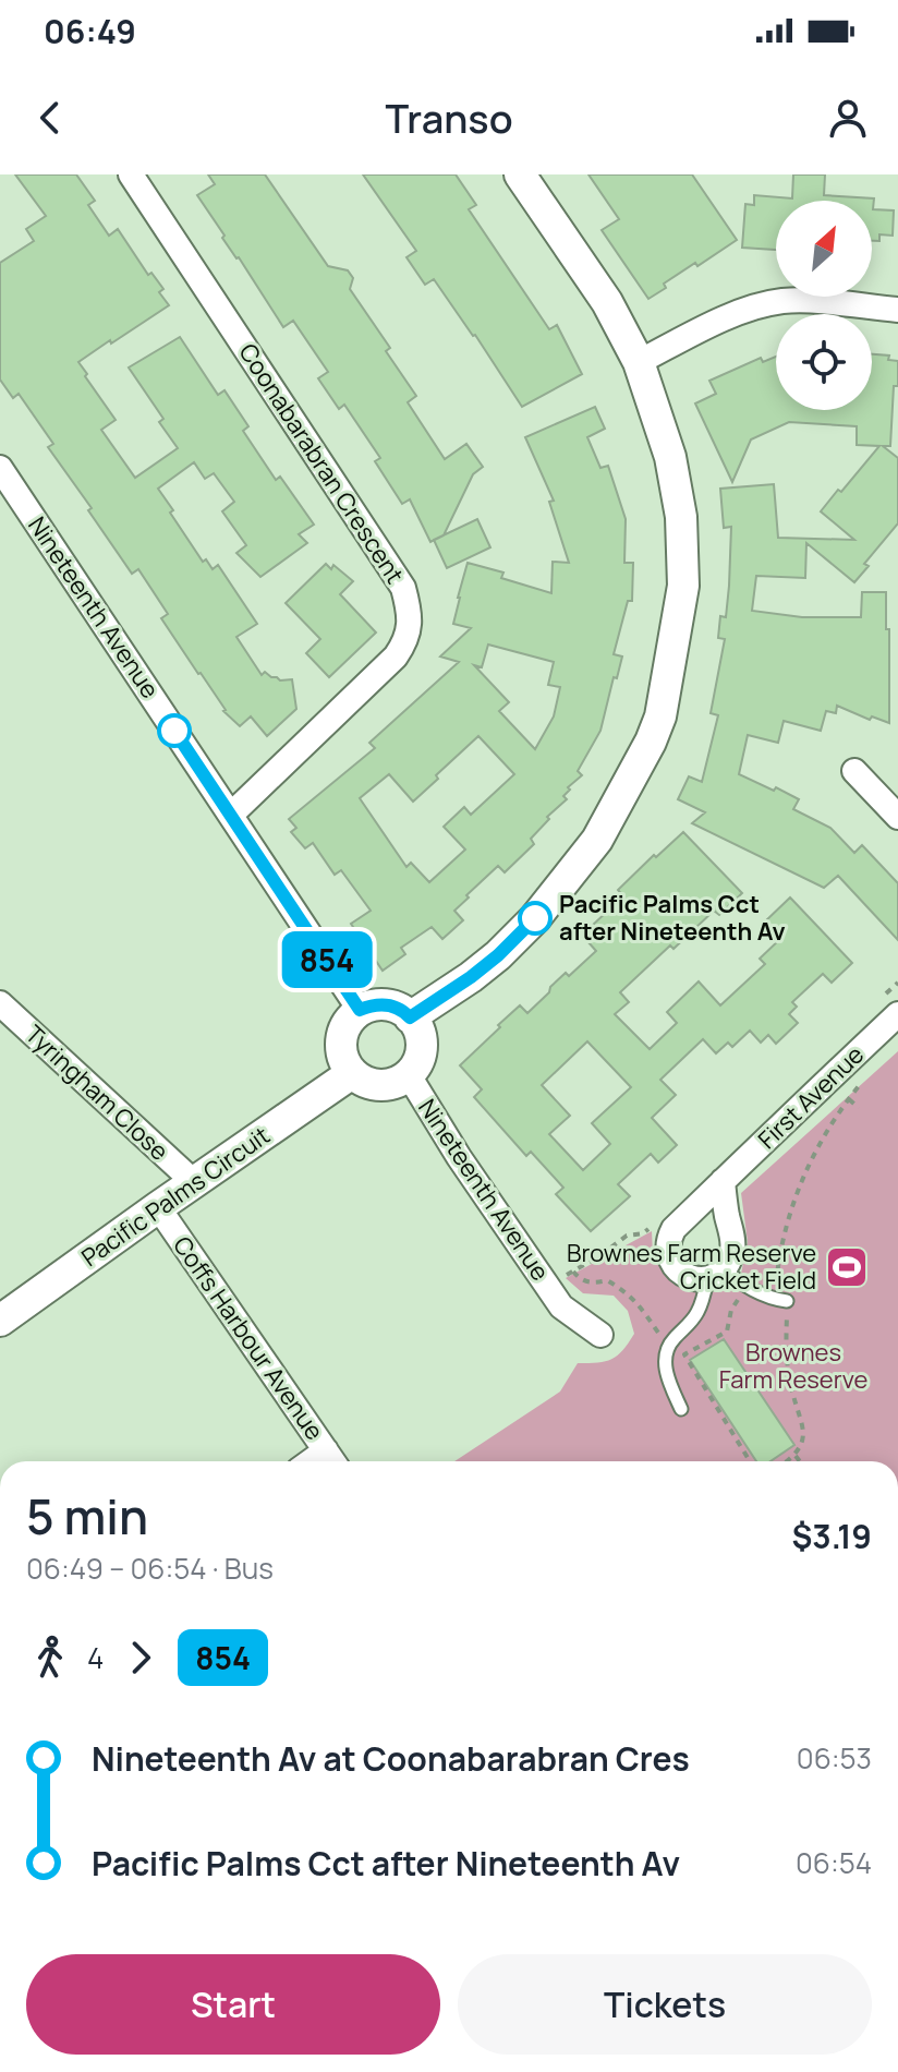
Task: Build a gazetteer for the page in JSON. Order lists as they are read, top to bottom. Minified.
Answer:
{"streets":{"street":["Coonabarabran Crescent","Nineteenth Avenue","Tyringham Close","First Avenue","Pacific Palms Circuit","Coffs Harbour Avenue"]},"crossings":[["Coonabarabran Crescent","Nineteenth Avenue"],["Nineteenth Avenue","Pacific Palms Circuit"],["Tyringham Close","Pacific Palms Circuit"],["Pacific Palms Circuit","Coffs Harbour Avenue"]],"parks":["Brownes Farm Reserve"],"places":{"other":["Pacific Palms Cct after Nineteenth Av"],"sports":["Brownes Farm Reserve Cricket Field"]},"lines":["bus line 854"],"north":"top right","page":{"status":"06:49","header":"Transo","on_map":"854","heading":["5 min","06:49 – 06:54 · Bus","$3.19"],"legs":["4","854"],"list":[{"name":"Nineteenth Av at Coonabarabran Cres","value":"06:53"},{"name":"Pacific Palms Cct after Nineteenth Av","value":"06:54"}],"buttons":["Start","Tickets"]}}
